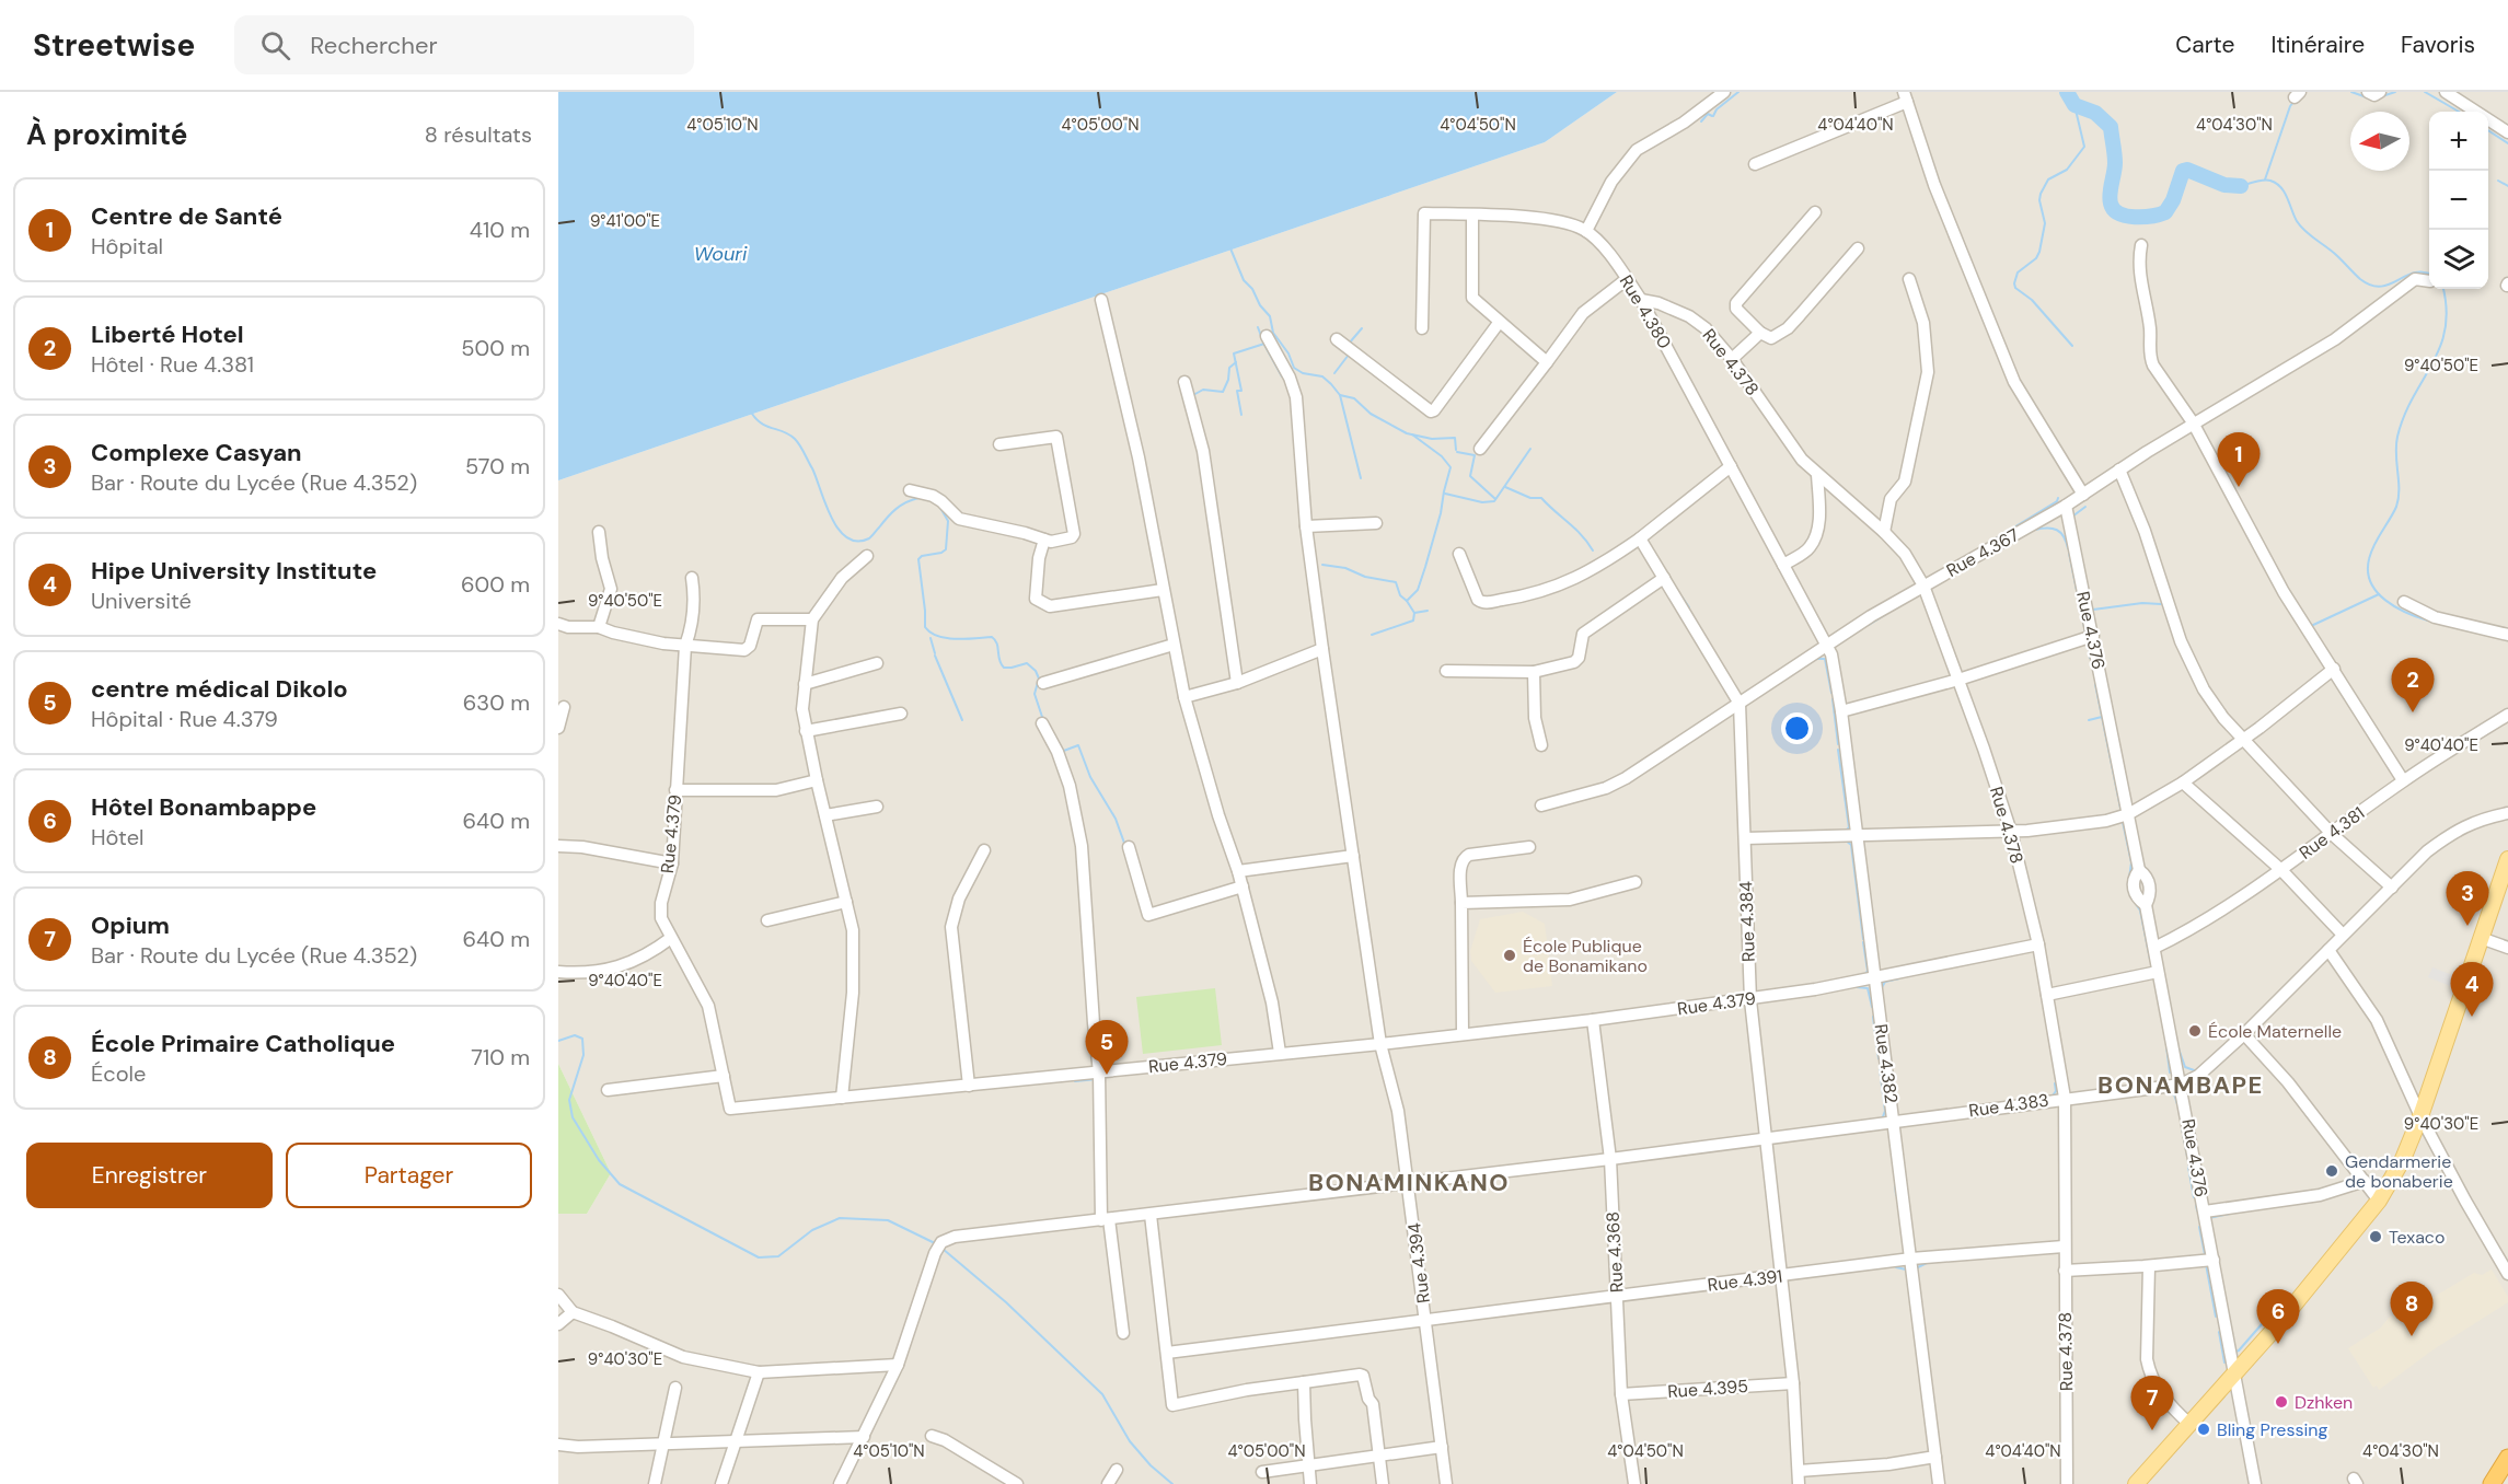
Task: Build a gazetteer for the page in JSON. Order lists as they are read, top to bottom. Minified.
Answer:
{"streets":{"street":["Rue 4.380","Rue 4.378","Rue 4.367","Rue 4.376","Rue 4.381","Rue 4.379","Rue 4.384","Rue 4.382","Rue 4.383","Rue 4.368","Rue 4.394","Rue 4.391","Rue 4.395"]},"crossings":[["Rue 4.380","Rue 4.378"],["Rue 4.380","Rue 4.367"],["Rue 4.380","Rue 4.382"],["Rue 4.378","Rue 4.367"],["Rue 4.378","Rue 4.379"],["Rue 4.378","Rue 4.383"],["Rue 4.378","Rue 4.391"],["Rue 4.367","Rue 4.376"],["Rue 4.367","Rue 4.384"],["Rue 4.367","Rue 4.382"],["Rue 4.376","Rue 4.381"],["Rue 4.376","Rue 4.383"],["Rue 4.379","Rue 4.384"],["Rue 4.379","Rue 4.382"],["Rue 4.379","Rue 4.368"],["Rue 4.379","Rue 4.394"],["Rue 4.384","Rue 4.383"],["Rue 4.384","Rue 4.391"],["Rue 4.384","Rue 4.395"],["Rue 4.382","Rue 4.383"],["Rue 4.382","Rue 4.391"],["Rue 4.383","Rue 4.368"],["Rue 4.383","Rue 4.394"],["Rue 4.368","Rue 4.391"],["Rue 4.368","Rue 4.395"],["Rue 4.394","Rue 4.391"]],"districts":["BONAMBAPE","BONAMINKANO"],"water":["Wouri"],"places":["École Publique de Bonamikano","École Maternelle","Gendarmerie de bonaberie","Texaco","Dzhken","Bling Pressing"],"north":"left","page":{"header":"Streetwise","search":"Rechercher","nav":["Carte","Itinéraire","Favoris"],"heading":["À proximité","8 résultats"],"map_buttons":["+","−"],"list":[{"mark":"1","name":"Centre de Santé","note":"Hôpital","value":"410 m"},{"mark":"2","name":"Liberté Hotel","note":"Hôtel · Rue 4.381","value":"500 m"},{"mark":"3","name":"Complexe Casyan","note":"Bar · Route du Lycée (Rue 4.352)","value":"570 m"},{"mark":"4","name":"Hipe University Institute","note":"Université","value":"600 m"},{"mark":"5","name":"centre médical Dikolo","note":"Hôpital · Rue 4.379","value":"630 m"},{"mark":"6","name":"Hôtel Bonambappe","note":"Hôtel","value":"640 m"},{"mark":"7","name":"Opium","note":"Bar · Route du Lycée (Rue 4.352)","value":"640 m"},{"mark":"8","name":"École Primaire Catholique","note":"École","value":"710 m"}],"pins":["1","2","3","4","5","8","6","7"],"buttons":["Enregistrer","Partager"]},"coordinates":["4°05'10\"N","4°05'00\"N","4°04'50\"N","4°04'40\"N","4°04'30\"N","9°41'00\"E","9°40'50\"E","9°40'40\"E","9°40'30\"E"]}
